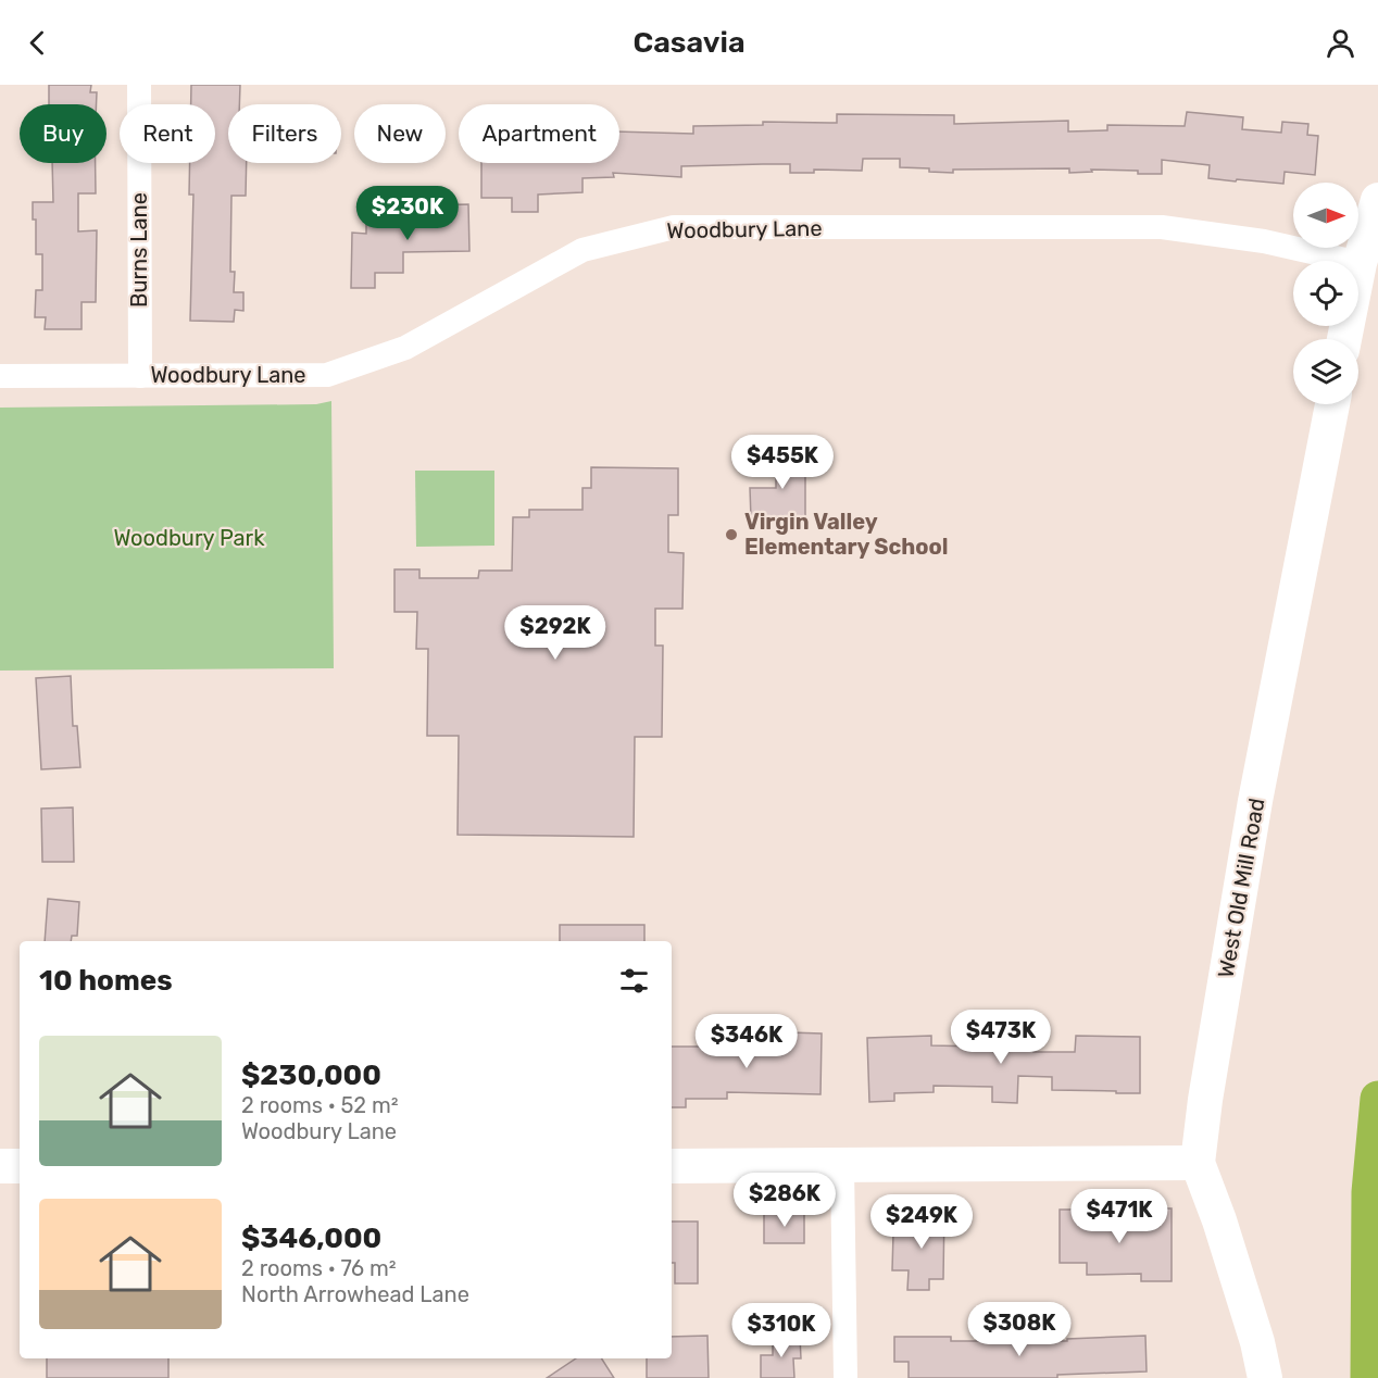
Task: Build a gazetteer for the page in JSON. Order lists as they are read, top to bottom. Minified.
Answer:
{"streets":{"street":["Woodbury Lane","Burns Lane","West Old Mill Road"]},"crossings":[["Woodbury Lane","Burns Lane"]],"parks":["Woodbury Park"],"places":["Virgin Valley Elementary School"],"north":"right","page":{"header":"Casavia","chip":["Buy","Rent","Filters","New","Apartment"],"price":["$230K","$455K","$292K","$473K","$346K","$286K","$471K","$249K","$308K","$310K"],"heading":"10 homes","list":[{"name":"$230,000","note":"2 rooms · 52 m² · Woodbury Lane"},{"name":"$346,000","note":"2 rooms · 76 m² · North Arrowhead Lane"}]}}
